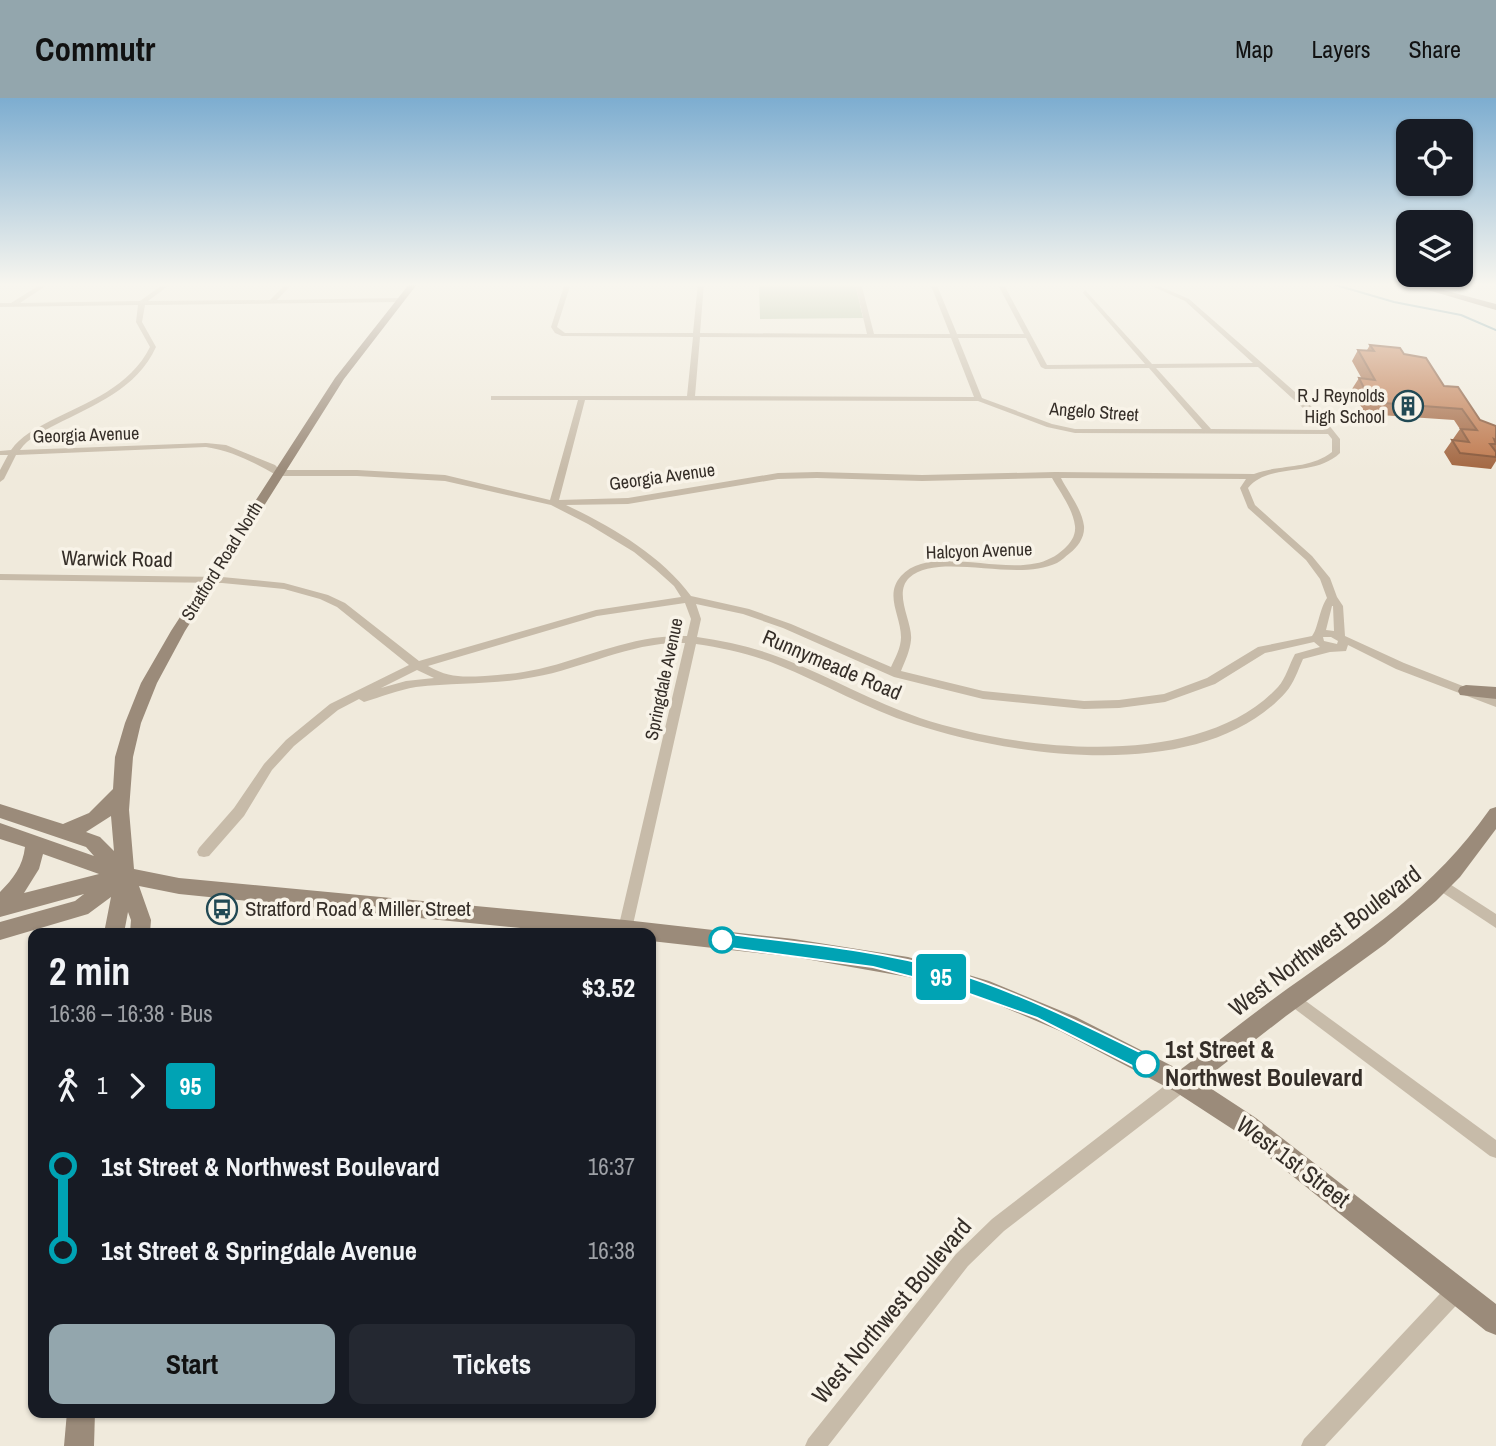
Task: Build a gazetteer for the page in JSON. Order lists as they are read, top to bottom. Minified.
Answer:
{"streets":{"main road":["Stratford Road North","West Northwest Boulevard","West 1st Street"],"street":["Angelo Street","Georgia Avenue","Halcyon Avenue","Warwick Road","Runnymeade Road","Springdale Avenue"]},"crossings":[["Georgia Avenue","Halcyon Avenue"],["Georgia Avenue","Stratford Road North"],["Georgia Avenue","Springdale Avenue"],["Halcyon Avenue","Runnymeade Road"],["Warwick Road","Stratford Road North"],["Warwick Road","Runnymeade Road"],["Stratford Road North","West 1st Street"],["Runnymeade Road","Springdale Avenue"],["West Northwest Boulevard","West 1st Street"]],"places":{"building":["R J Reynolds High School"],"bus stop":["Stratford Road & Miller Street"],"other":["1st Street & Northwest Boulevard"]},"lines":["bus line 95"],"page":{"header":"Commutr","nav":["Map","Layers","Share"],"on_map":"95","heading":["2 min","16:36 – 16:38 · Bus","$3.52"],"legs":["1","95"],"list":[{"name":"1st Street & Northwest Boulevard","value":"16:37"},{"name":"1st Street & Springdale Avenue","value":"16:38"}],"buttons":["Start","Tickets"]}}
